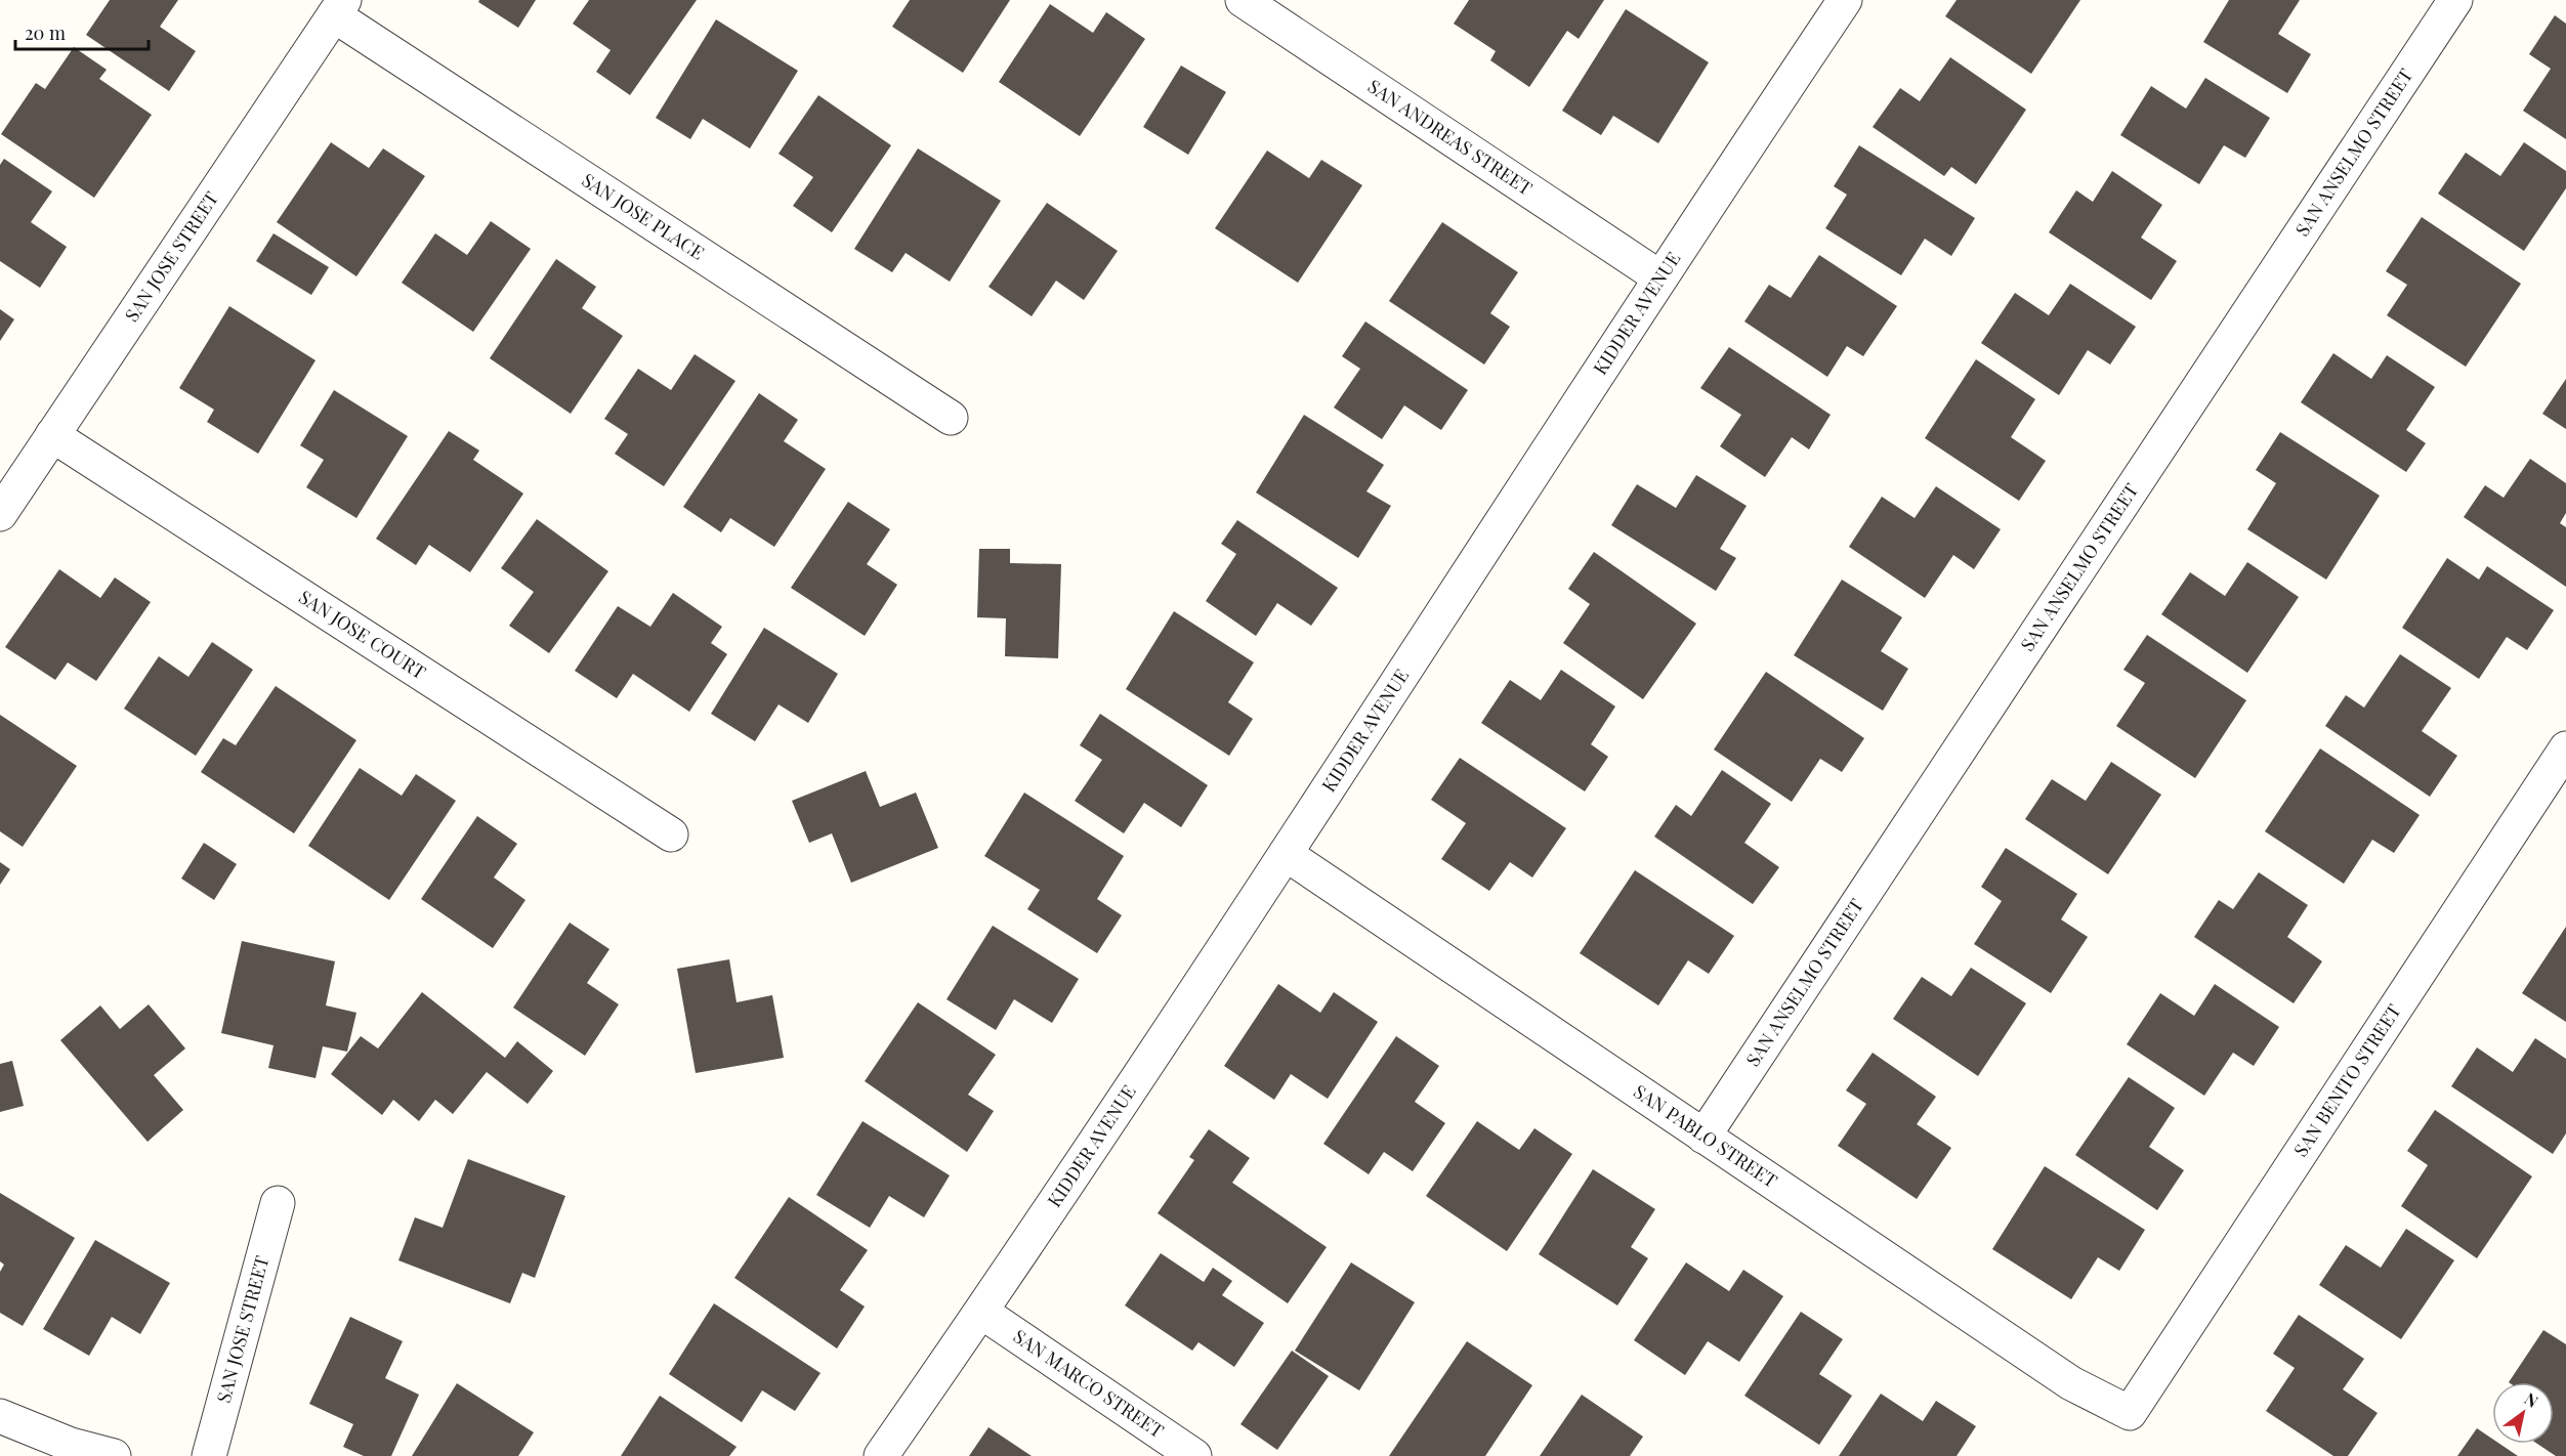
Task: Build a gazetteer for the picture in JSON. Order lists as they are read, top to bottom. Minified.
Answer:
{"streets":{"street":["SAN ANDREAS STREET","SAN ANSELMO STREET","SAN JOSE PLACE","SAN JOSE STREET","KIDDER AVENUE","SAN JOSE COURT","SAN BENITO STREET","SAN PABLO STREET","SAN MARCO STREET"]},"crossings":[["SAN ANDREAS STREET","KIDDER AVENUE"],["SAN ANSELMO STREET","SAN PABLO STREET"],["SAN JOSE PLACE","SAN JOSE STREET"],["SAN JOSE STREET","SAN JOSE COURT"],["KIDDER AVENUE","SAN PABLO STREET"],["KIDDER AVENUE","SAN MARCO STREET"],["SAN BENITO STREET","SAN PABLO STREET"]],"scale_bar":"20 m","north":"top right"}
